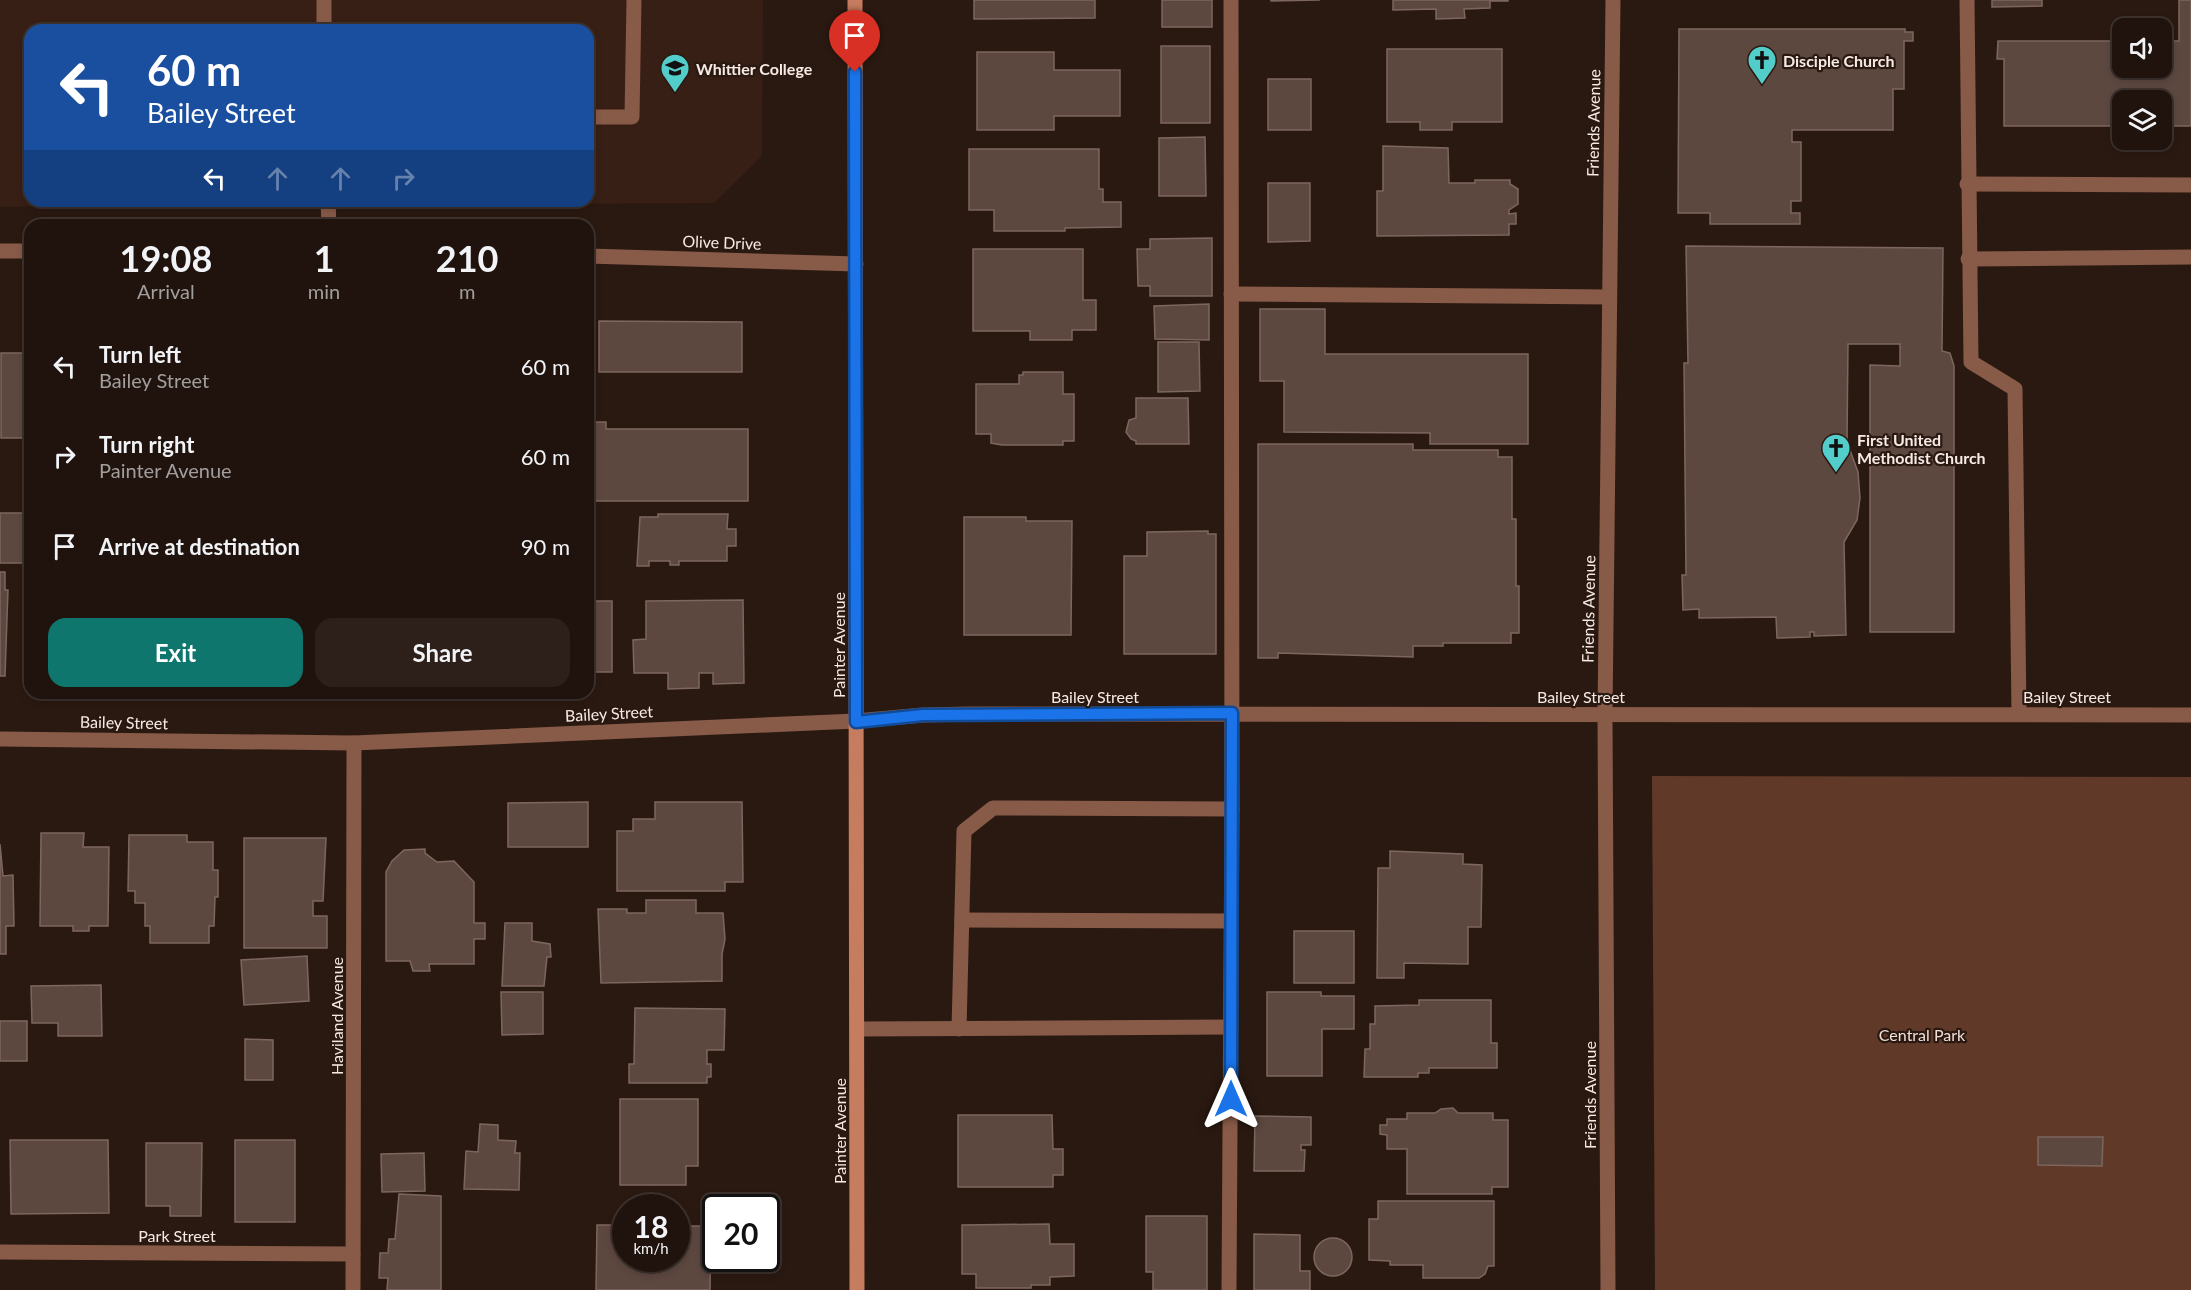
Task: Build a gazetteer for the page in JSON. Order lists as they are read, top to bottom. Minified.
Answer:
{"streets":{"main road":["Painter Avenue"],"street":["Friends Avenue","Olive Drive","Bailey Street","Haviland Avenue","Park Street"]},"crossings":[["Friends Avenue","Bailey Street"],["Olive Drive","Painter Avenue"],["Painter Avenue","Bailey Street"],["Bailey Street","Haviland Avenue"],["Haviland Avenue","Park Street"]],"parks":["Central Park"],"places":{"church":["Disciple Church","First United Methodist Church"],"school or university":["Whittier College"]},"page":{"turn":["60 m","Bailey Street"],"eta":["19:08","Arrival","1","min","210","m"],"list":[{"name":"Turn left","note":"Bailey Street","value":"60 m"},{"name":"Turn right","note":"Painter Avenue","value":"60 m"},{"name":"Arrive at destination","value":"90 m"}],"buttons":["Exit","Share"],"speed":"18 km/h","limit":"20"}}
